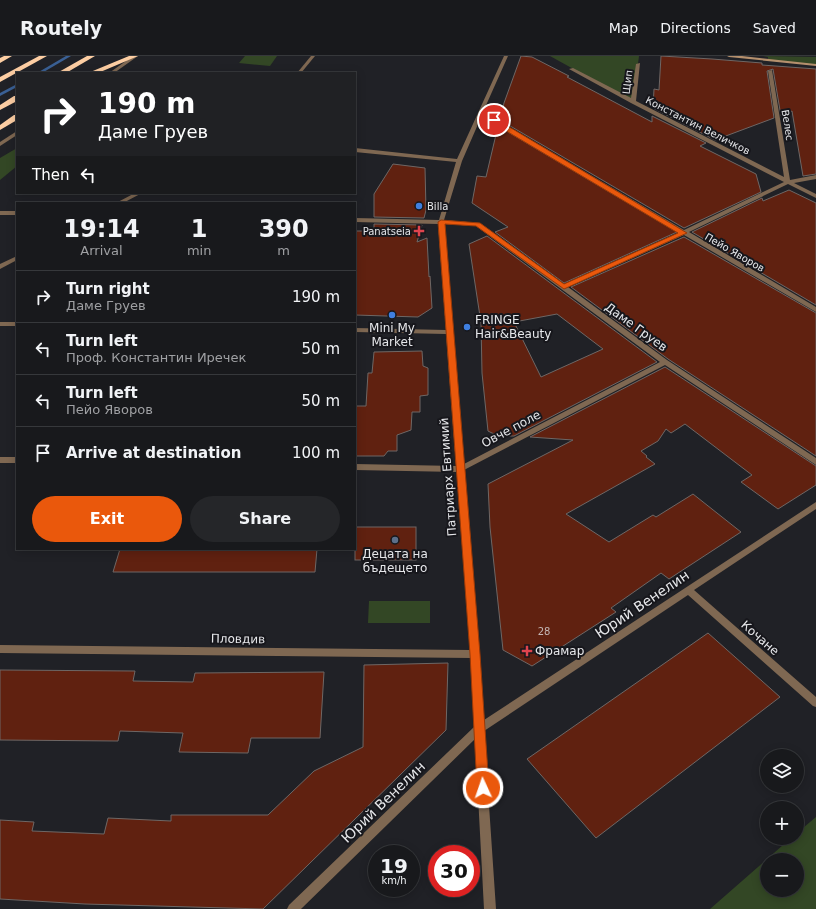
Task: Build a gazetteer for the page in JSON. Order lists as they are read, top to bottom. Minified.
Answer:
{"streets":{"street":["Щип","Константин Величков","Велес","Пейо Яворов","Даме Груев","Овче поле","Патриарх Евтимий","Юрий Венелин","Кочане","Пловдив"]},"crossings":[["Щип","Константин Величков"],["Константин Величков","Велес"],["Пейо Яворов","Патриарх Евтимий"],["Даме Груев","Овче поле"],["Даме Груев","Патриарх Евтимий"],["Овче поле","Патриарх Евтимий"],["Патриарх Евтимий","Юрий Венелин"],["Патриарх Евтимий","Пловдив"],["Юрий Венелин","Кочане"]],"places":{"other":["Billa","Mini My Market","FRINGE Hair&Beauty","Децата на бъдещето"],"health":["Panatseia","Фрамар"]},"house_numbers":["28"],"page":{"header":"Routely","nav":["Map","Directions","Saved"],"turn":["190 m","Даме Груев"],"then":"Then","eta":["19:14","Arrival","1","min","390","m"],"list":[{"name":"Turn right","note":"Даме Груев","value":"190 m"},{"name":"Turn left","note":"Проф. Константин Иречек","value":"50 m"},{"name":"Turn left","note":"Пейо Яворов","value":"50 m"},{"name":"Arrive at destination","value":"100 m"}],"buttons":["Exit","Share"],"map_buttons":["+","−"],"speed":"19 km/h","limit":"30"}}
